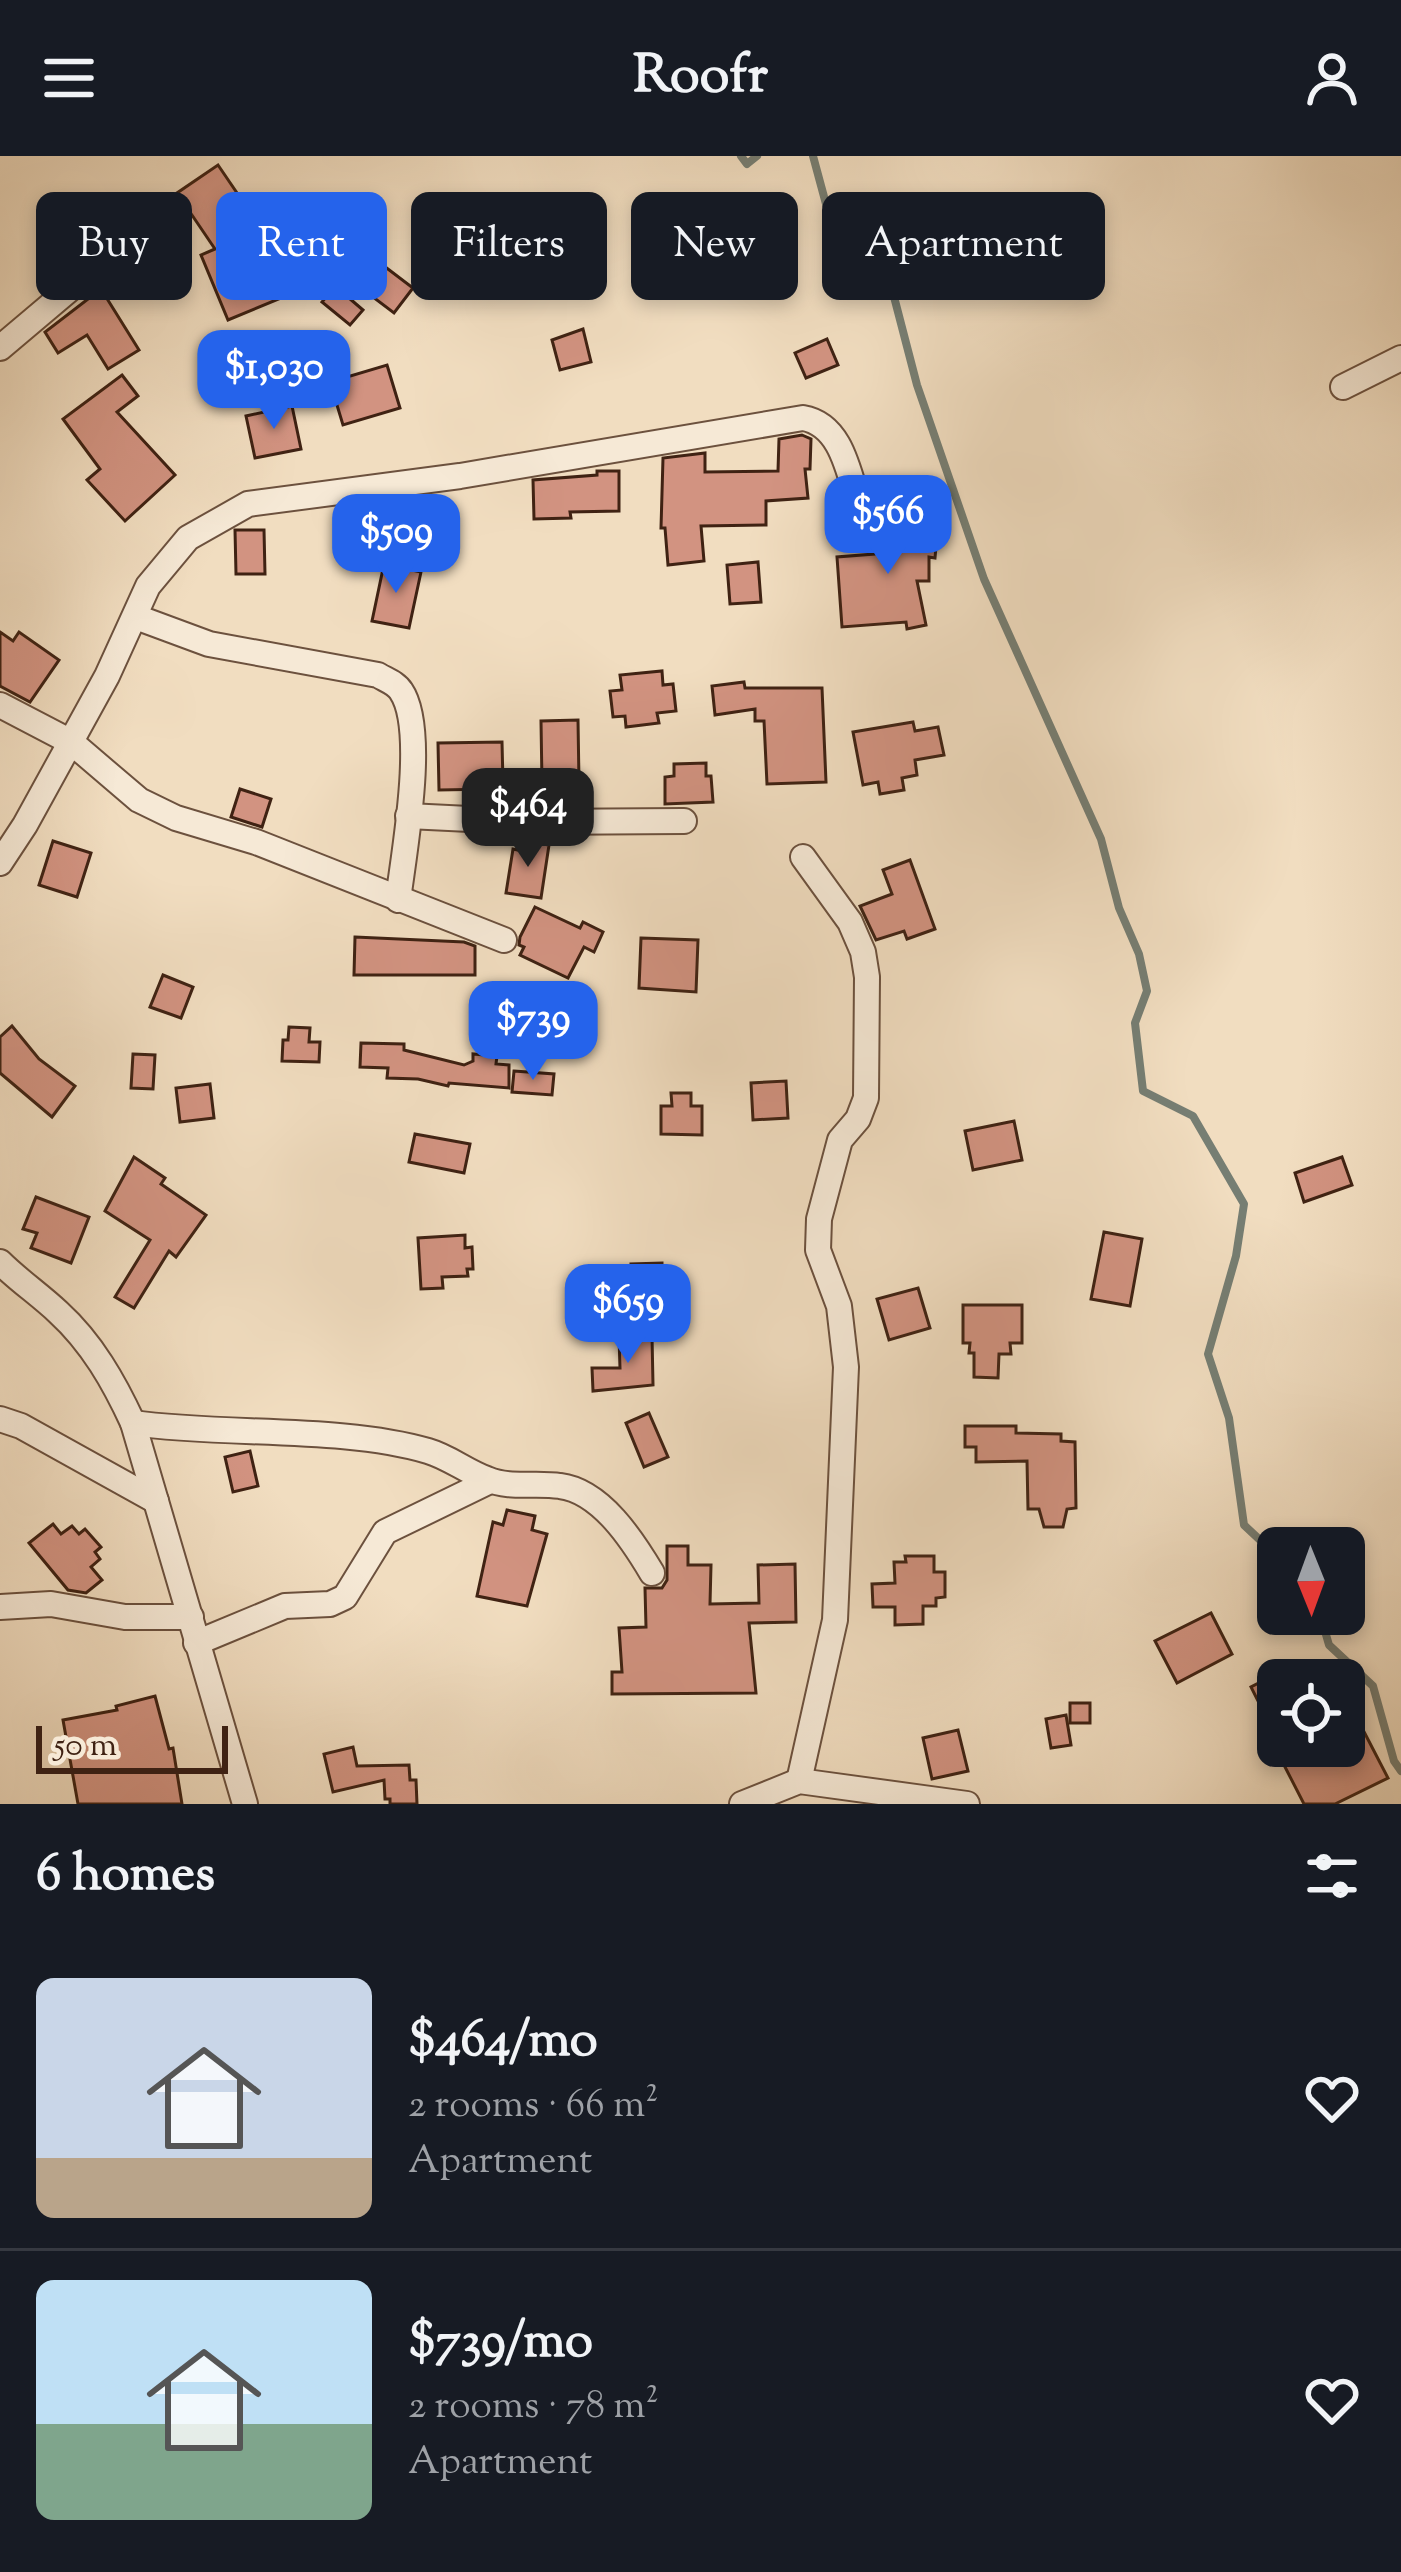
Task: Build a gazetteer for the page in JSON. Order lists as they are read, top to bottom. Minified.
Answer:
{"scale_bar":"50 m","north":"bottom","page":{"header":"Roofr","chip":["Buy","Rent","Filters","New","Apartment"],"price":["$1,030","$566","$509","$464","$739","$659"],"scale":"50 m","heading":"6 homes","list":[{"name":"$464/mo","note":"2 rooms · 66 m² · Apartment"},{"name":"$739/mo","note":"2 rooms · 78 m² · Apartment"}]}}
